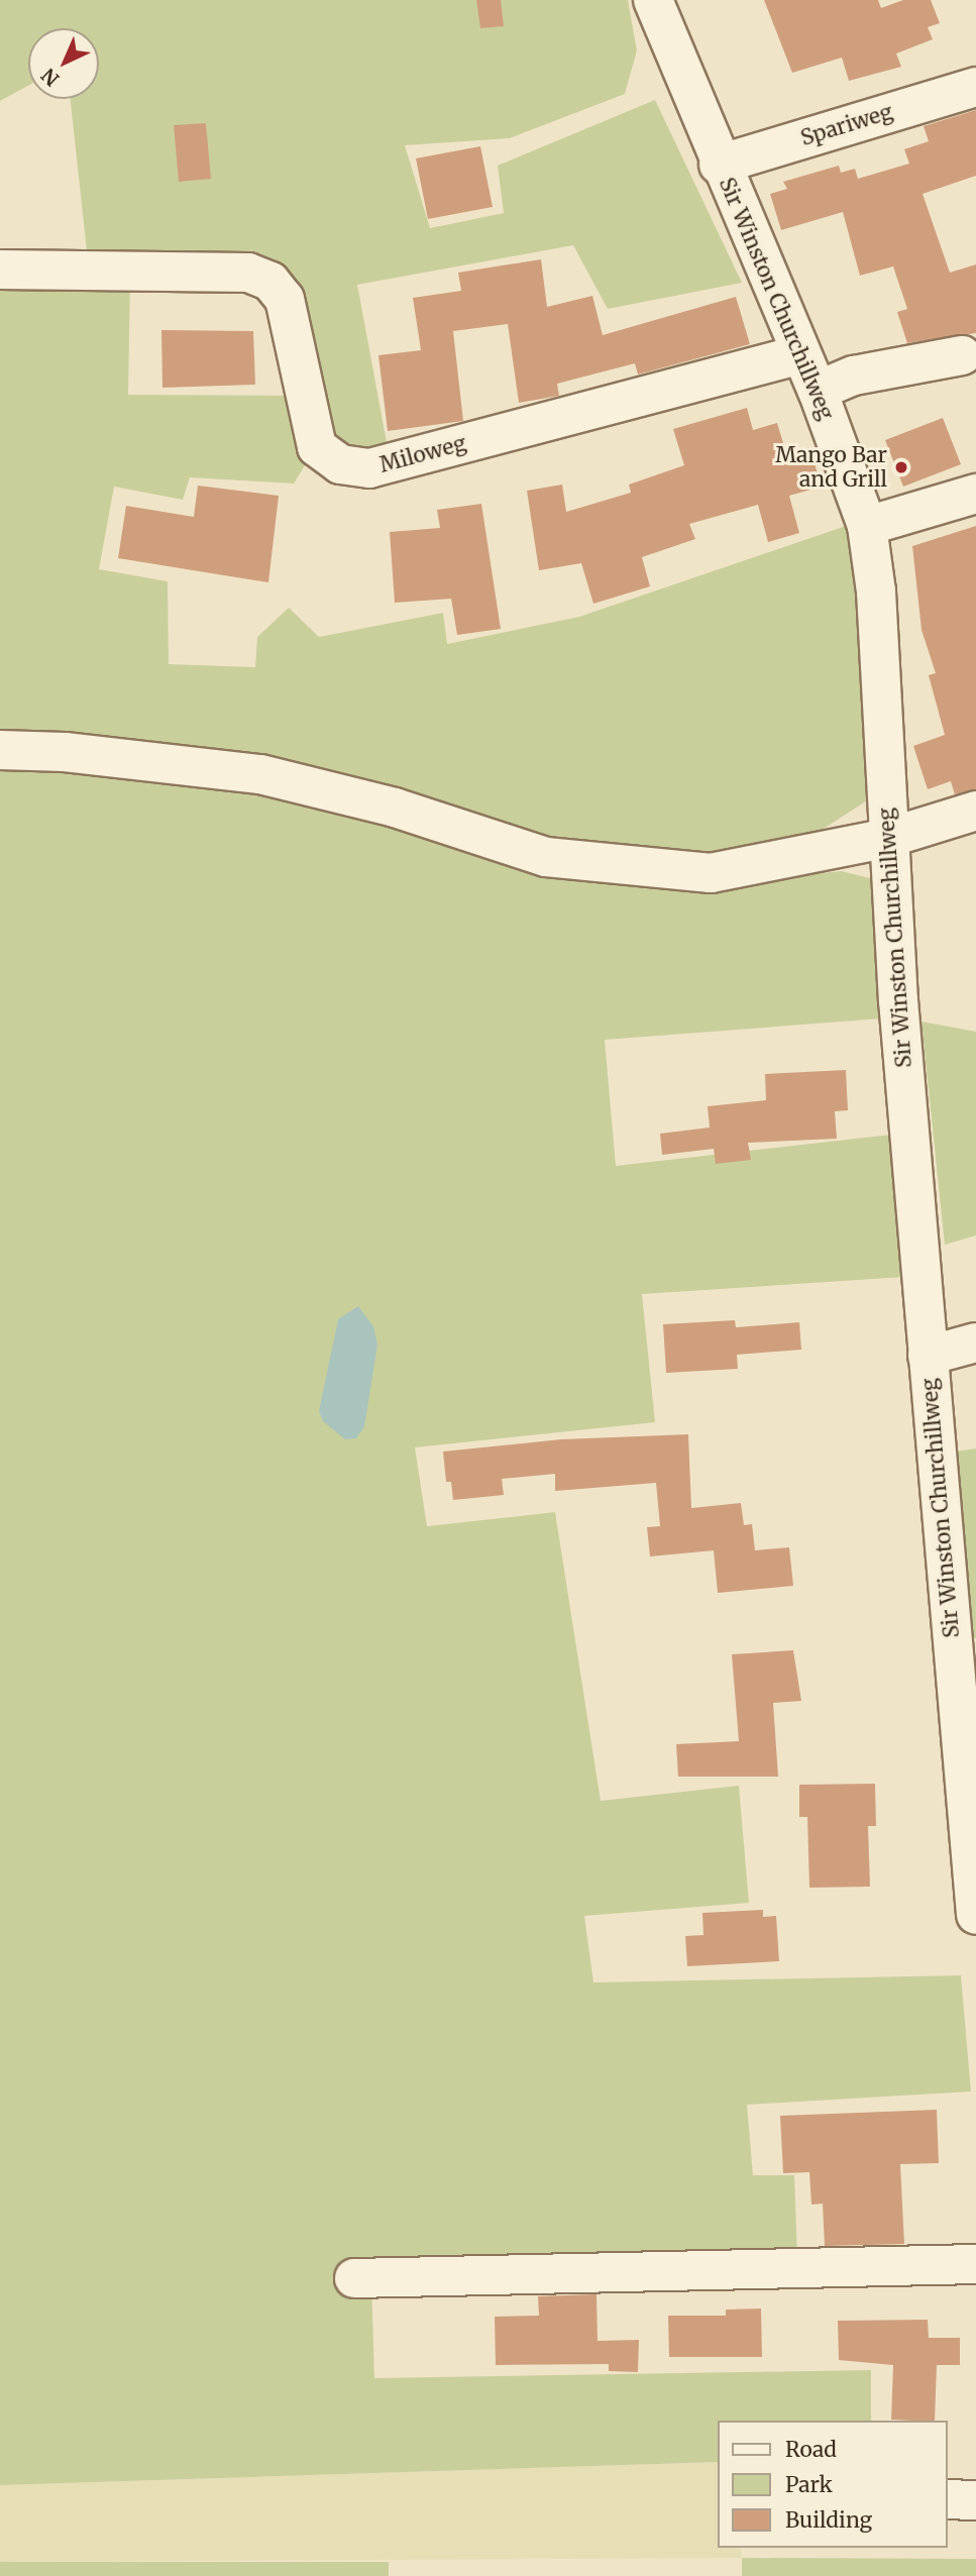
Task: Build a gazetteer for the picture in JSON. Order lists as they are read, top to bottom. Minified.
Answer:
{"streets":{"street":["Spariweg","Sir Winston Churchillweg","Miloweg"]},"crossings":[["Spariweg","Sir Winston Churchillweg"],["Sir Winston Churchillweg","Miloweg"]],"places":["Mango Bar and Grill"],"legend":["Road","Park","Building"],"north":"bottom left"}
